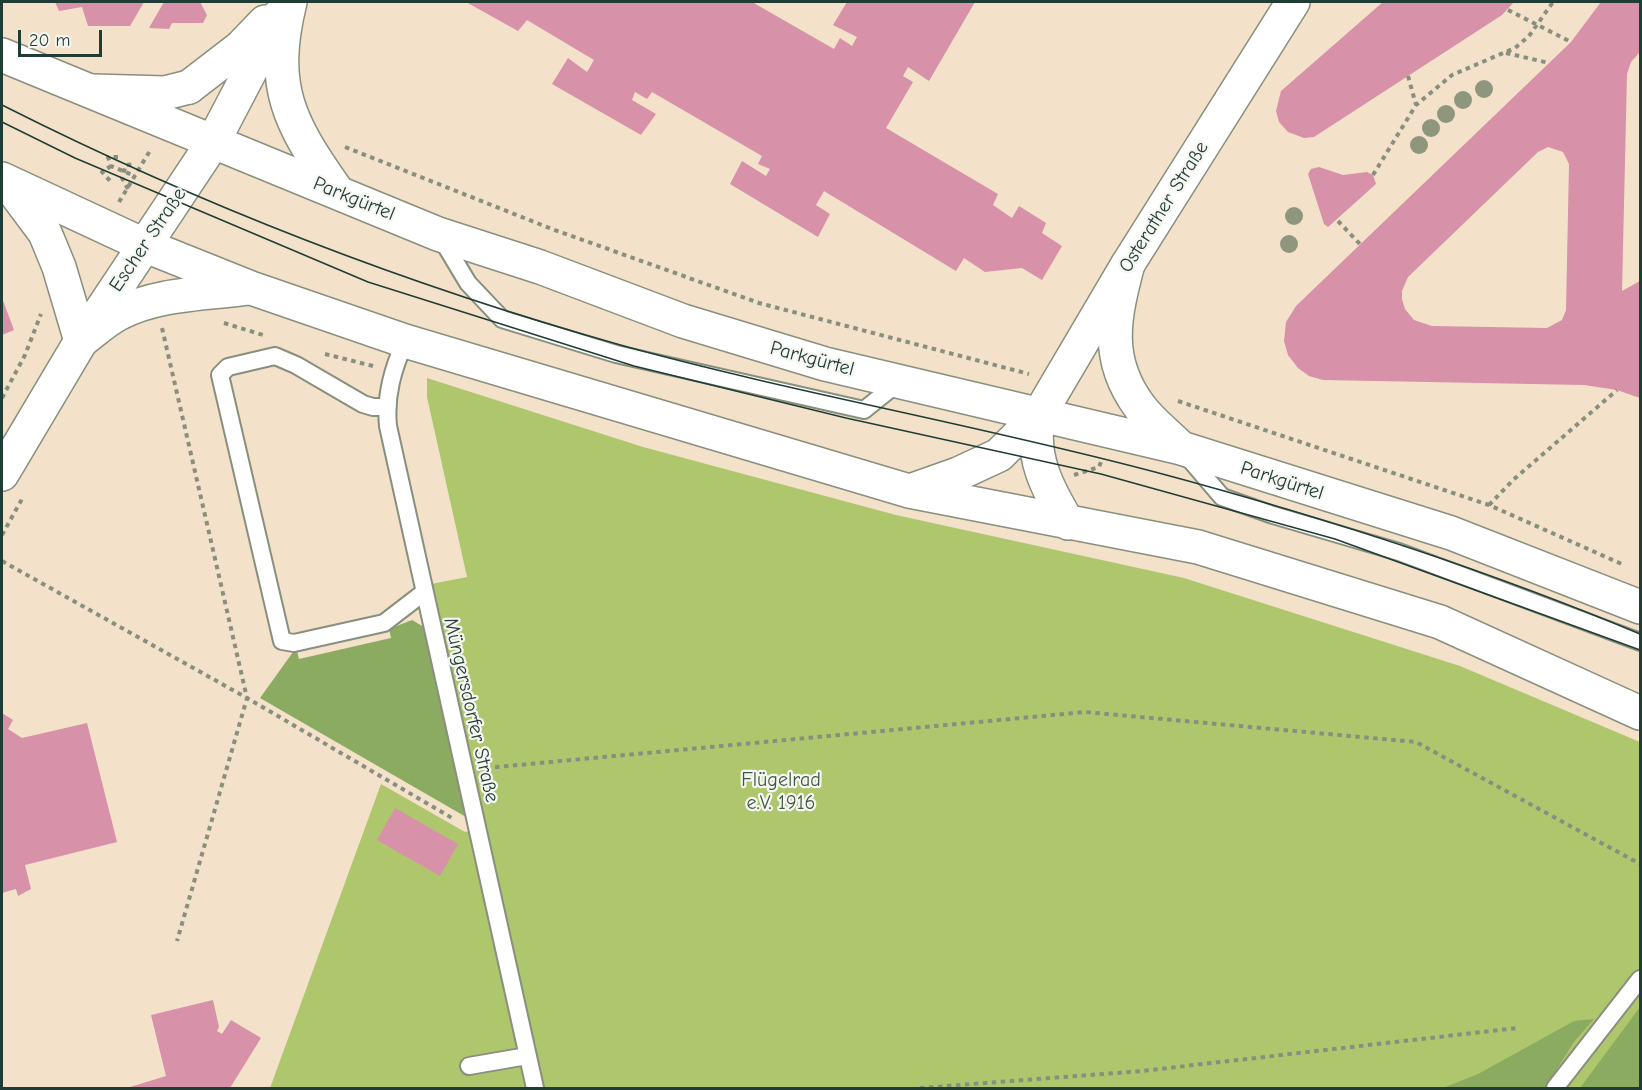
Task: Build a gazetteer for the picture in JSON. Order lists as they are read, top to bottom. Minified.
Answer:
{"streets":{"main road":["Parkgürtel","Osterather Straße","Escher Straße"],"lane":["Müngersdorfer Straße"]},"crossings":[["Parkgürtel","Osterather Straße"],["Parkgürtel","Escher Straße"]],"parks":["Flügelrad e.V. 1916"],"scale_bar":"20 m"}
